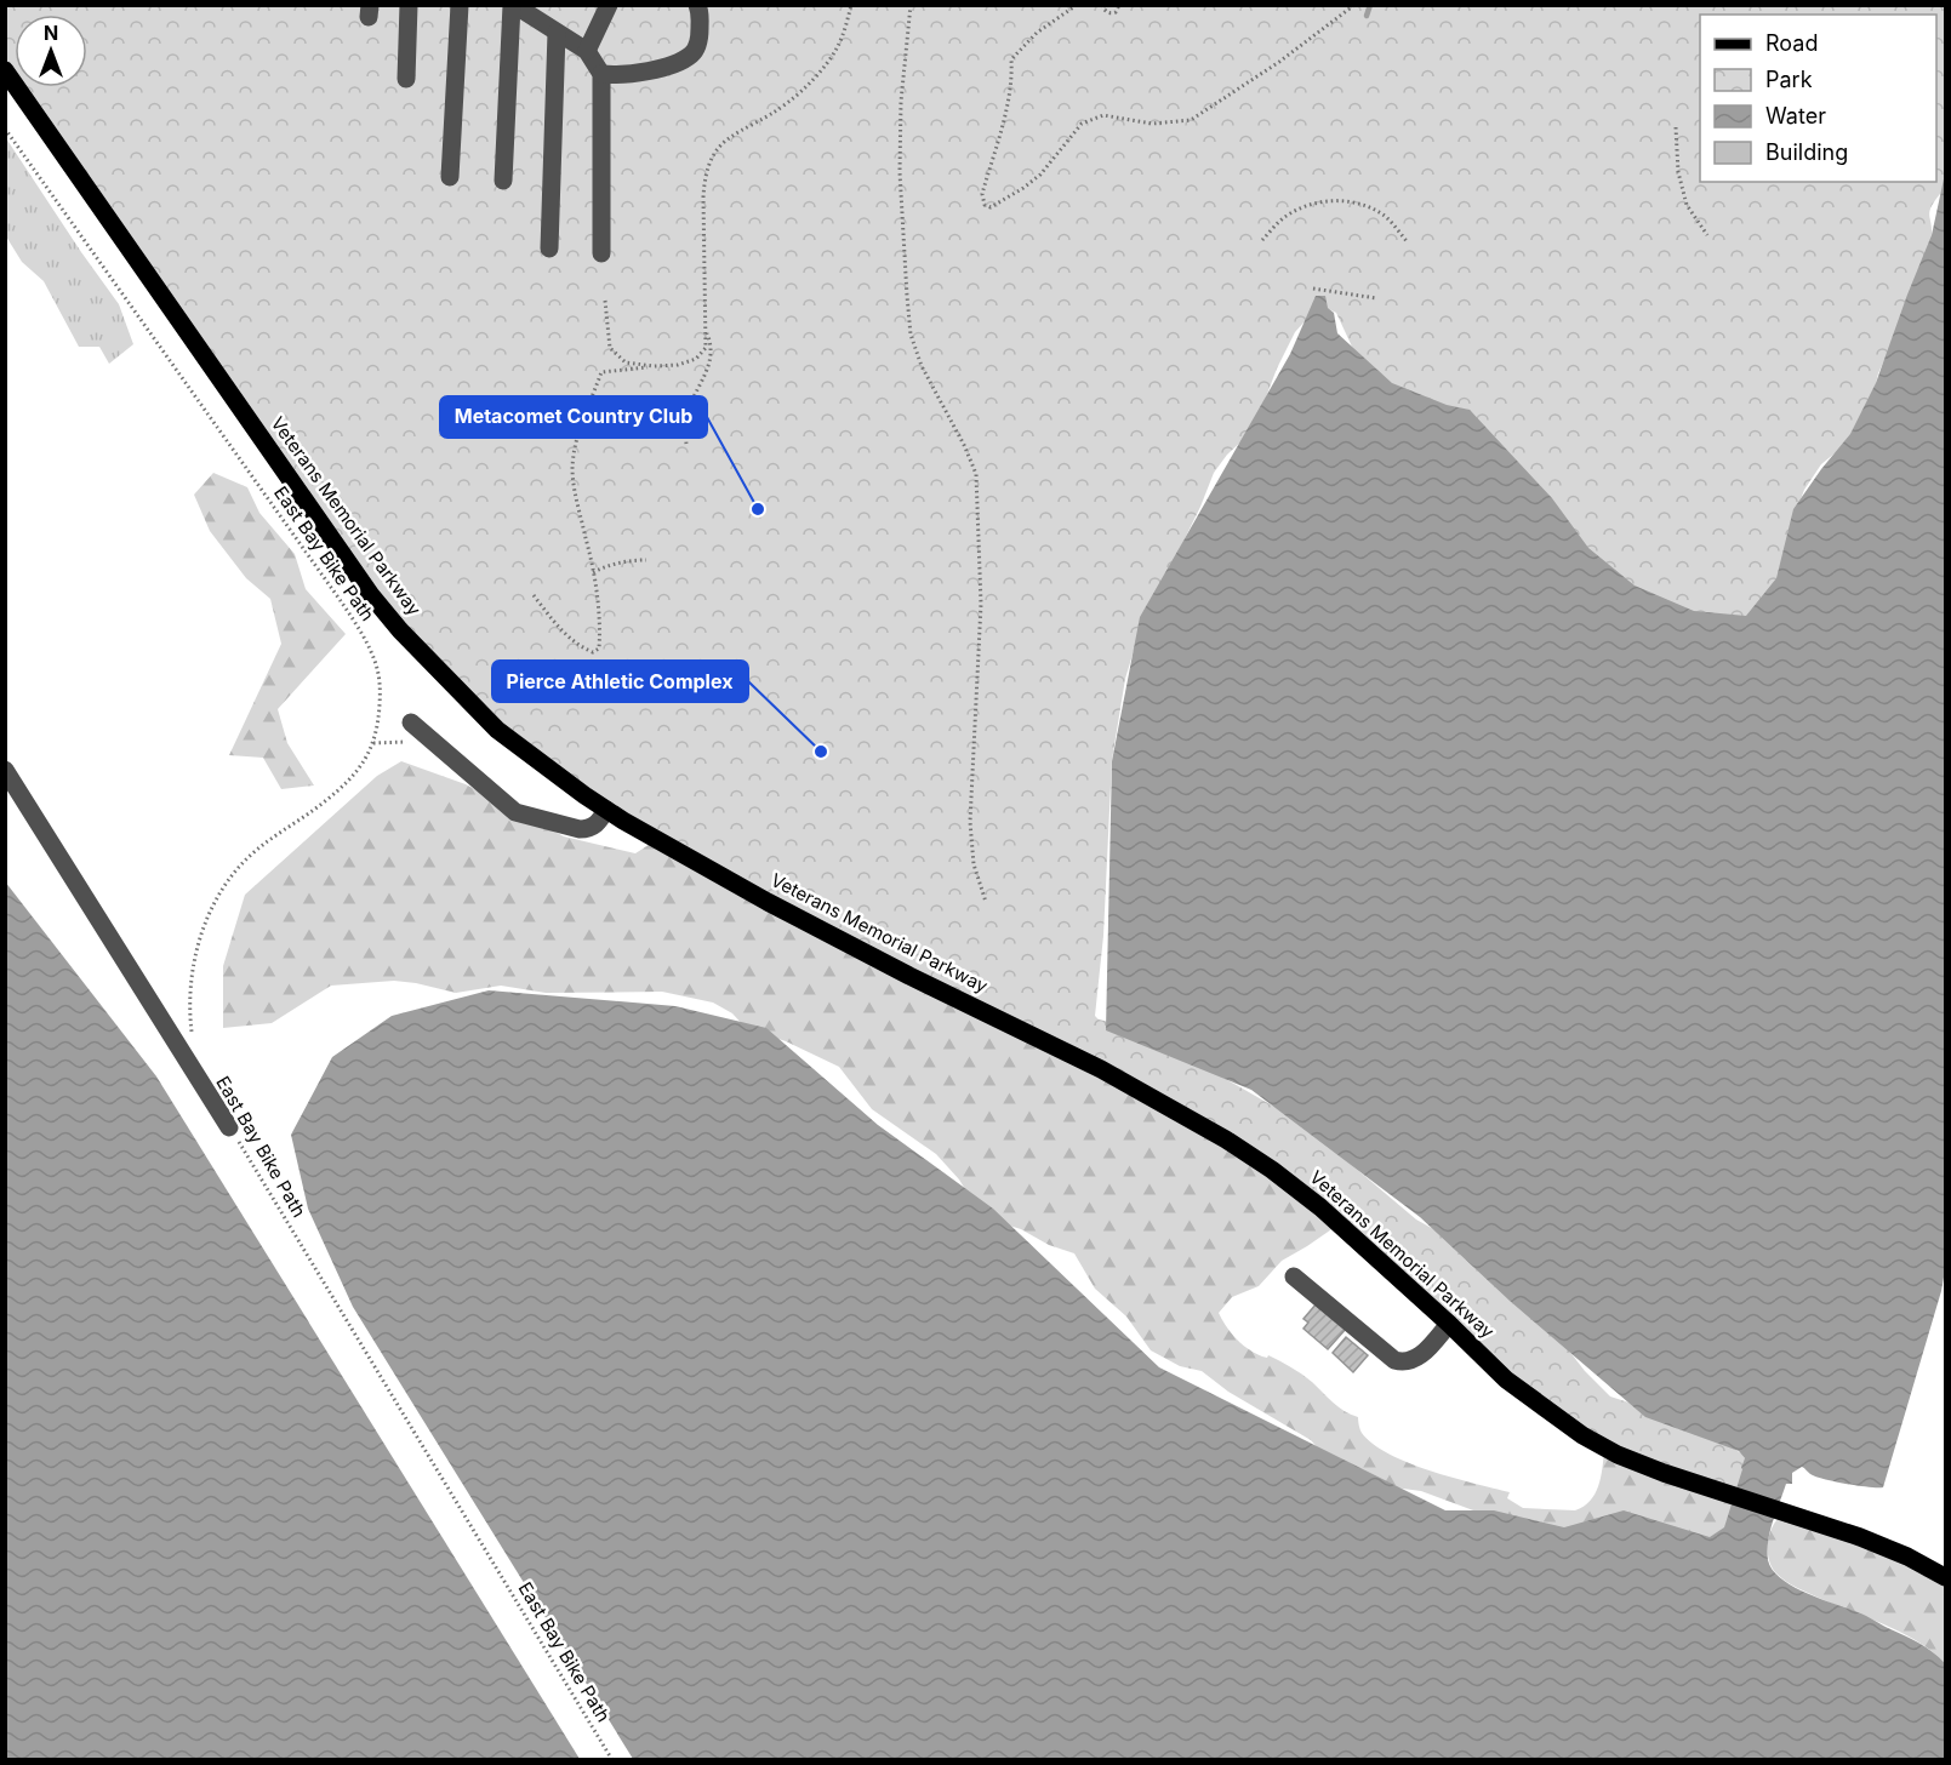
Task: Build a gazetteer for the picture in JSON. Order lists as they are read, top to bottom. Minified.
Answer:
{"streets":{"main road":["Veterans Memorial Parkway"],"path":["East Bay Bike Path"]},"places":["Metacomet Country Club","Pierce Athletic Complex"],"legend":["Road","Park","Water","Building"],"north":"top"}
